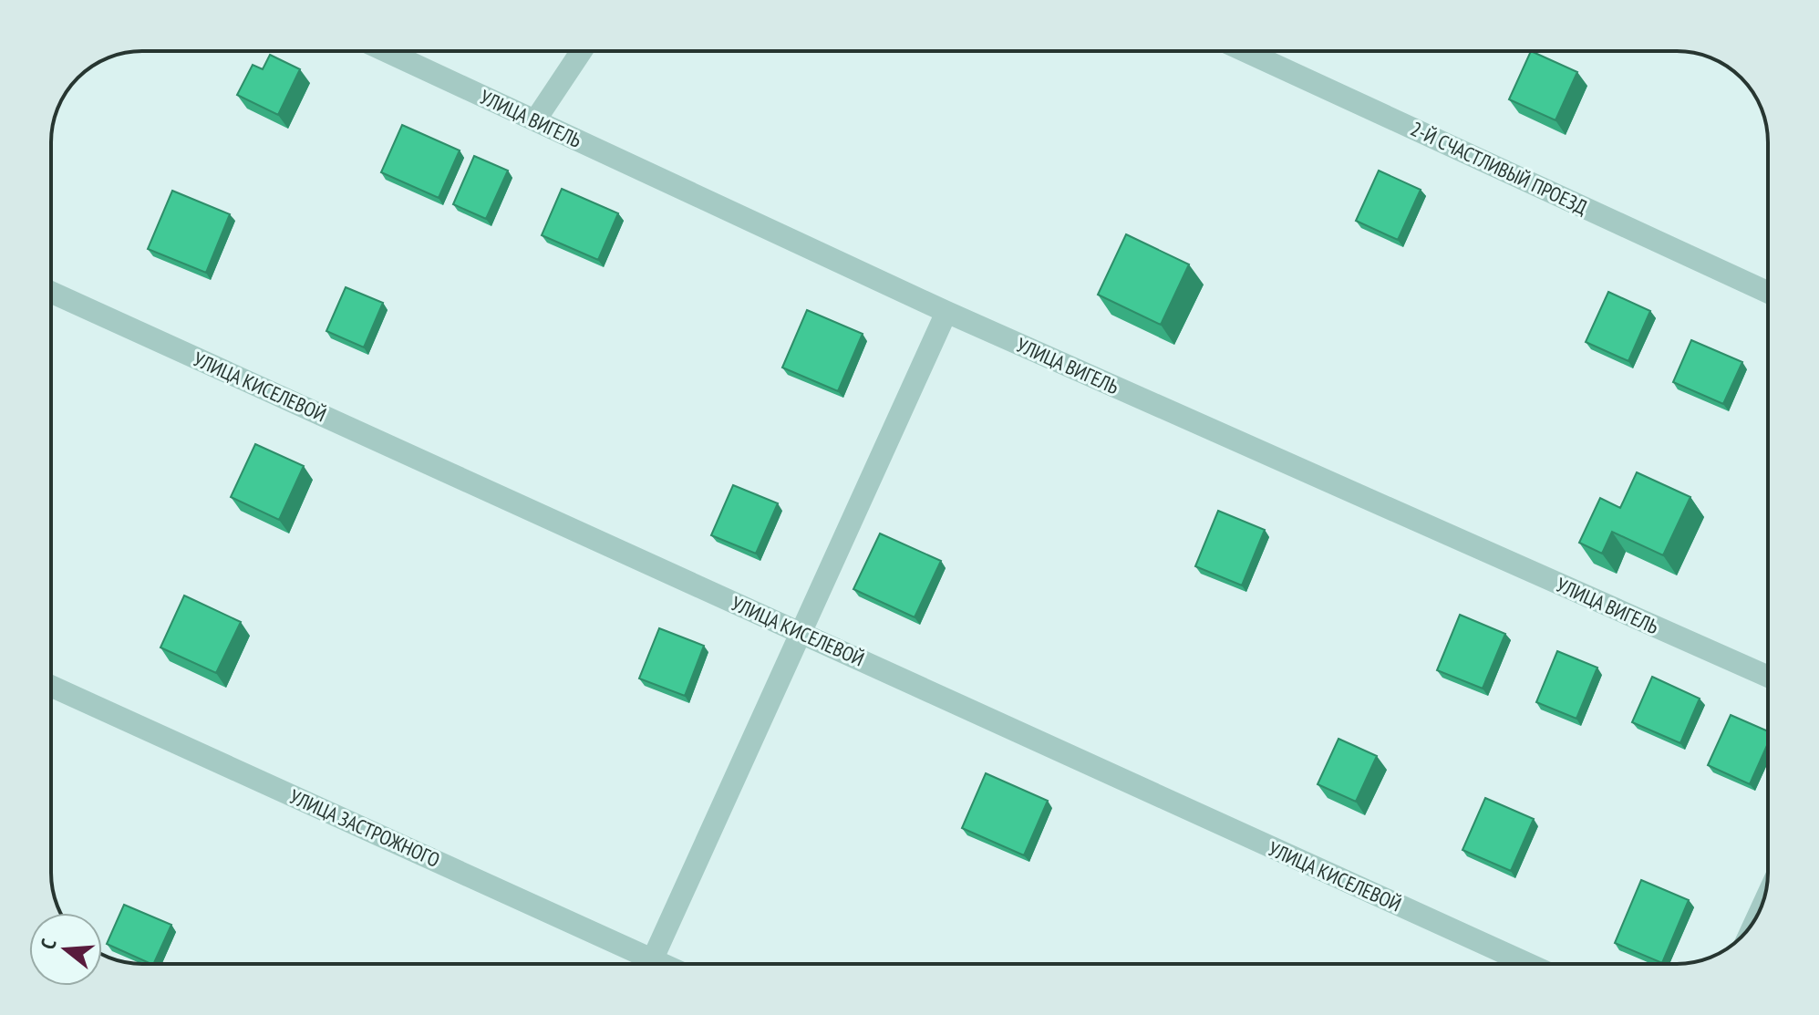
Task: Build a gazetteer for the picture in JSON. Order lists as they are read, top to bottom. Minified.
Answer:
{"streets":{"street":["УЛИЦА ВИГЕЛЬ","2-Й СЧАСТЛИВЫЙ ПРОЕЗД","УЛИЦА КИСЕЛЕВОЙ","УЛИЦА ЗАСТРОЖНОГО"]},"north":"left"}
